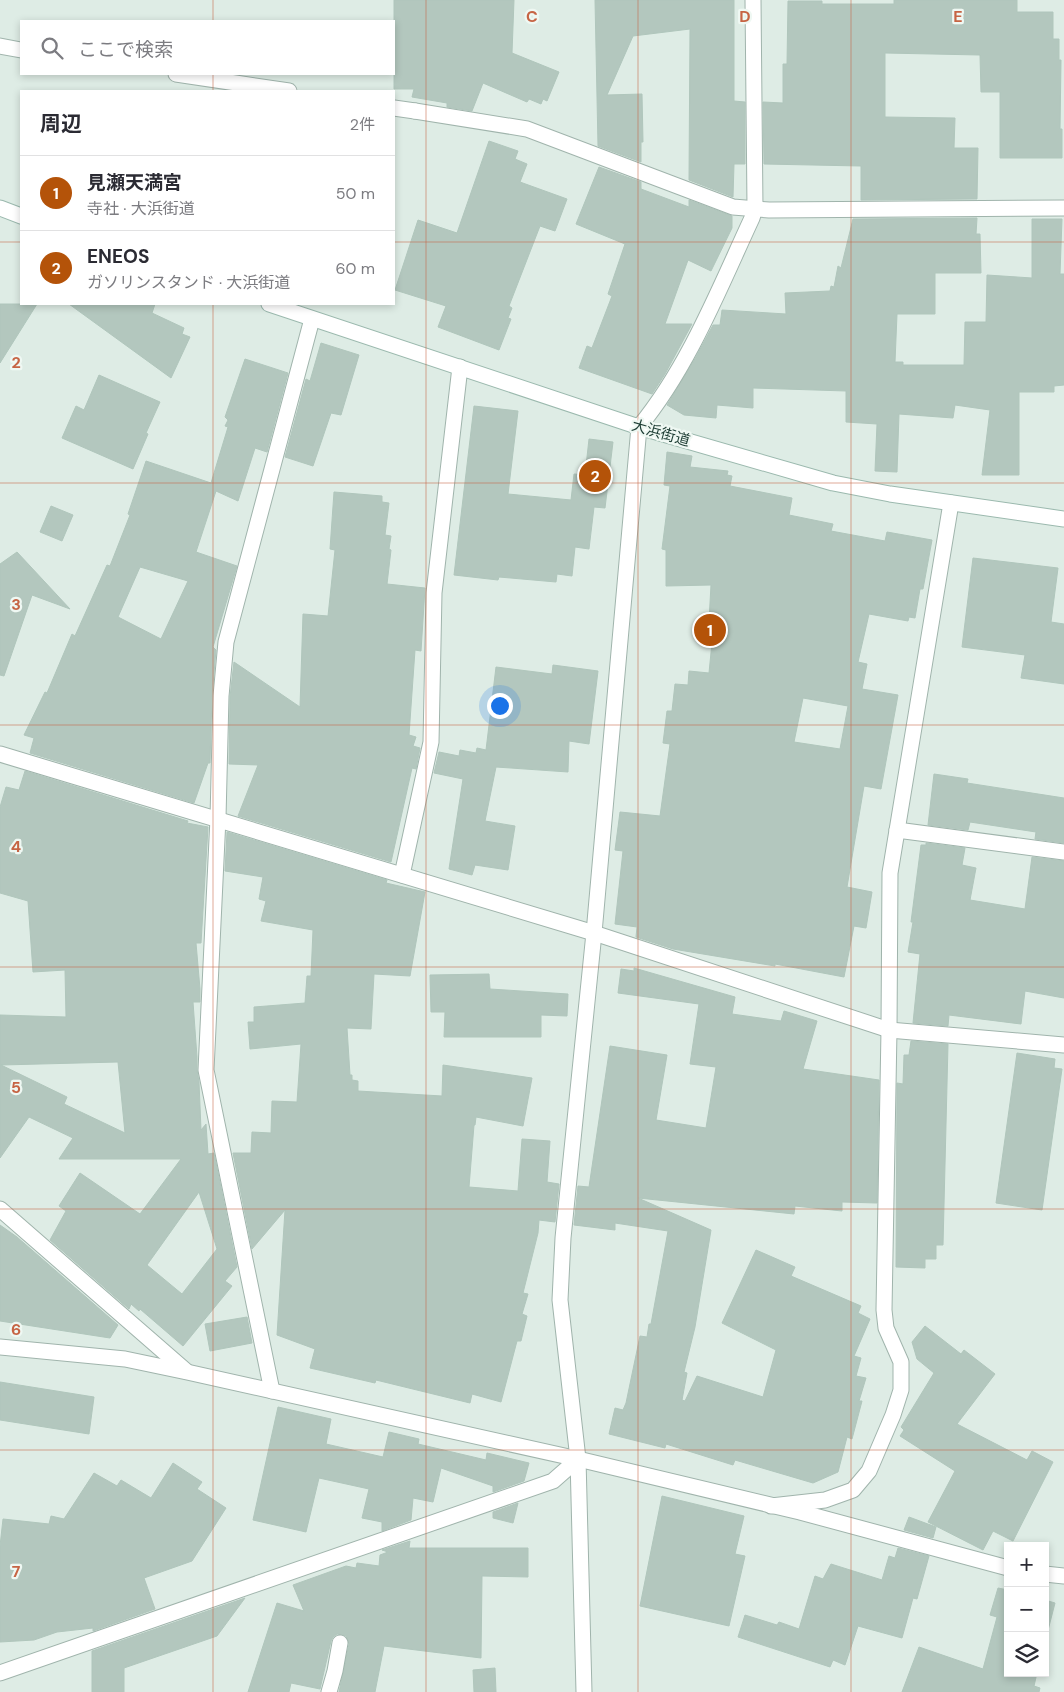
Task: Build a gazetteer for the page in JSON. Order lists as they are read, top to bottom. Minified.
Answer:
{"streets":{"street":["大浜街道"]},"page":{"search":"ここで検索","heading":["周辺","2件"],"list":[{"mark":"1","name":"見瀬天満宮","note":"寺社 · 大浜街道","value":"50 m"},{"mark":"2","name":"ENEOS","note":"ガソリンスタンド · 大浜街道","value":"60 m"}],"pins":["2","1"],"map_buttons":["+","−"]},"grid":{"columns":["C","D","E"],"rows":["2","3","4","5","6","7"]}}
